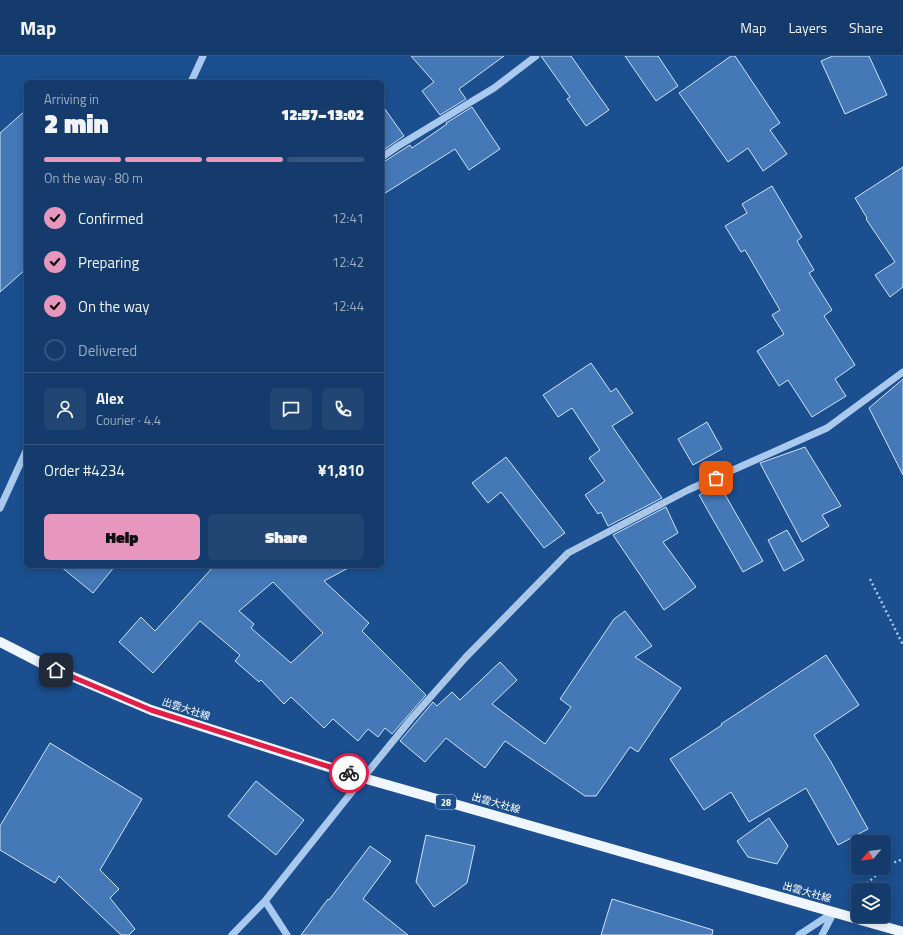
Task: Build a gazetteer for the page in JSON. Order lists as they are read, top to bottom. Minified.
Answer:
{"streets":{"main road":["出雲大社線","28"]},"north":"bottom left","page":{"header":"Map","nav":["Map","Layers","Share"],"heading":["2 min","Arriving in","12:57–13:02"],"panel":["Alex","Courier · 4.4","Order #4234","¥1,810"],"bar":"On the way · 80 m","list":[["Confirmed","12:41"],["Preparing","12:42"],["On the way","12:44"],"Delivered"],"buttons":["Help","Share"]}}
